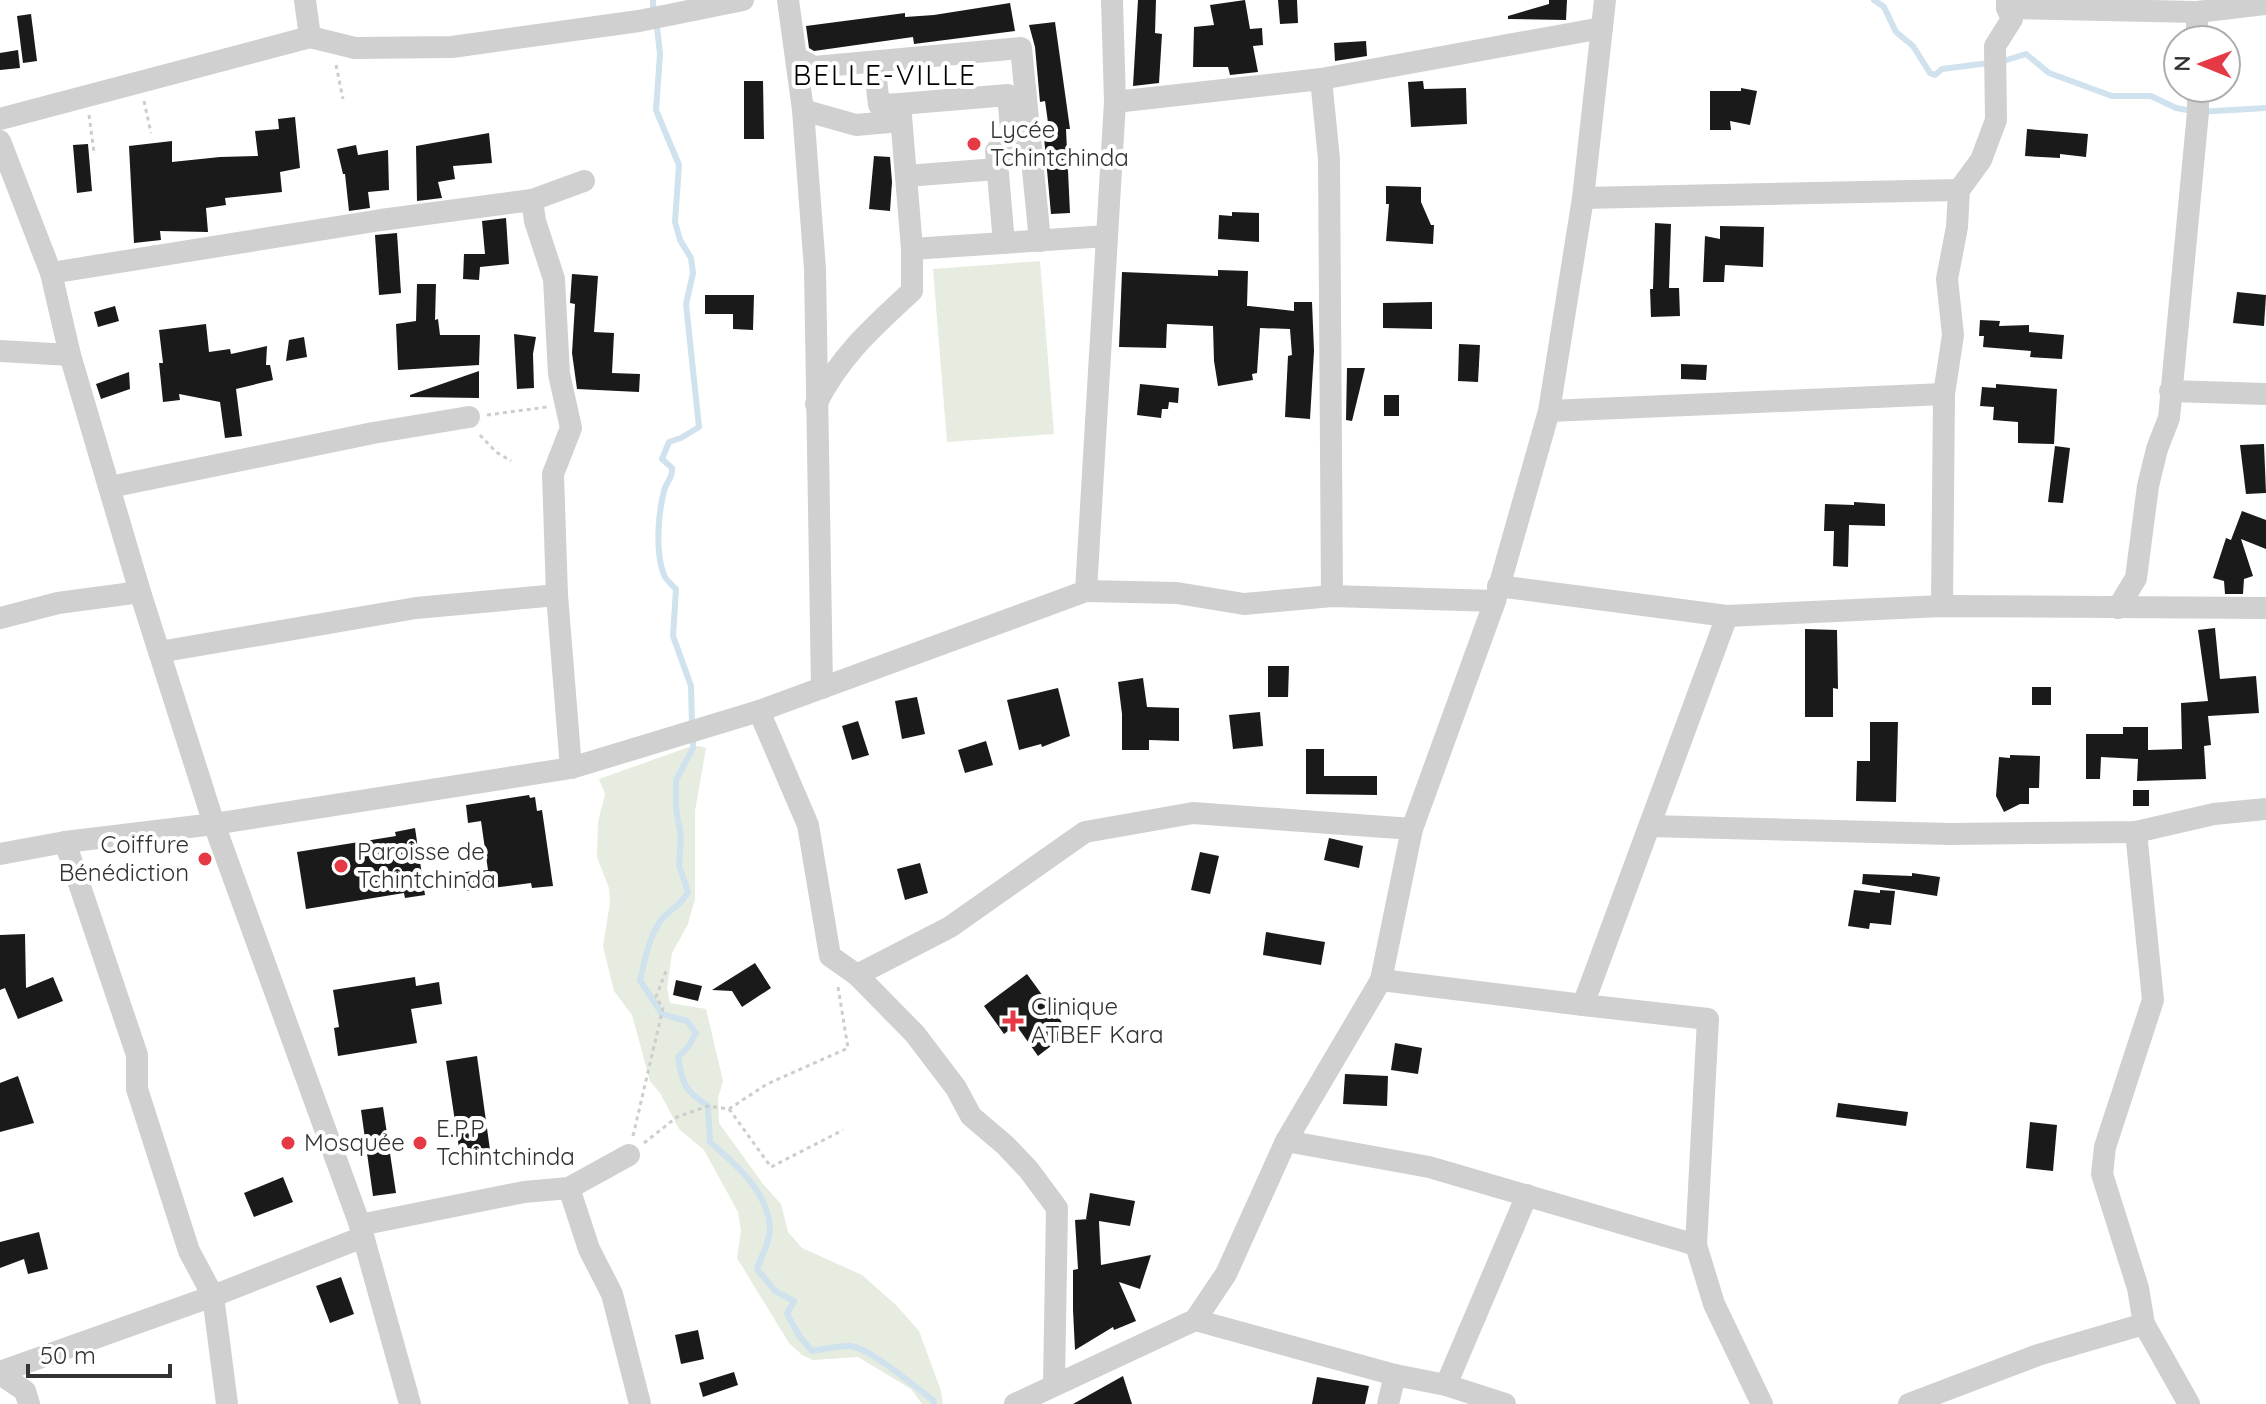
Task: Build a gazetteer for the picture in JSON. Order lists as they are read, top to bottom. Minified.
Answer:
{"districts":["BELLE-VILLE"],"places":{"other":["Lycée Tchintchinda","Coiffure Bénédiction","Paroisse de Tchintchinda","Mosquée","E.P.P Tchintchinda"],"health":["Clinique ATBEF Kara"]},"scale_bar":"50 m","north":"left"}
